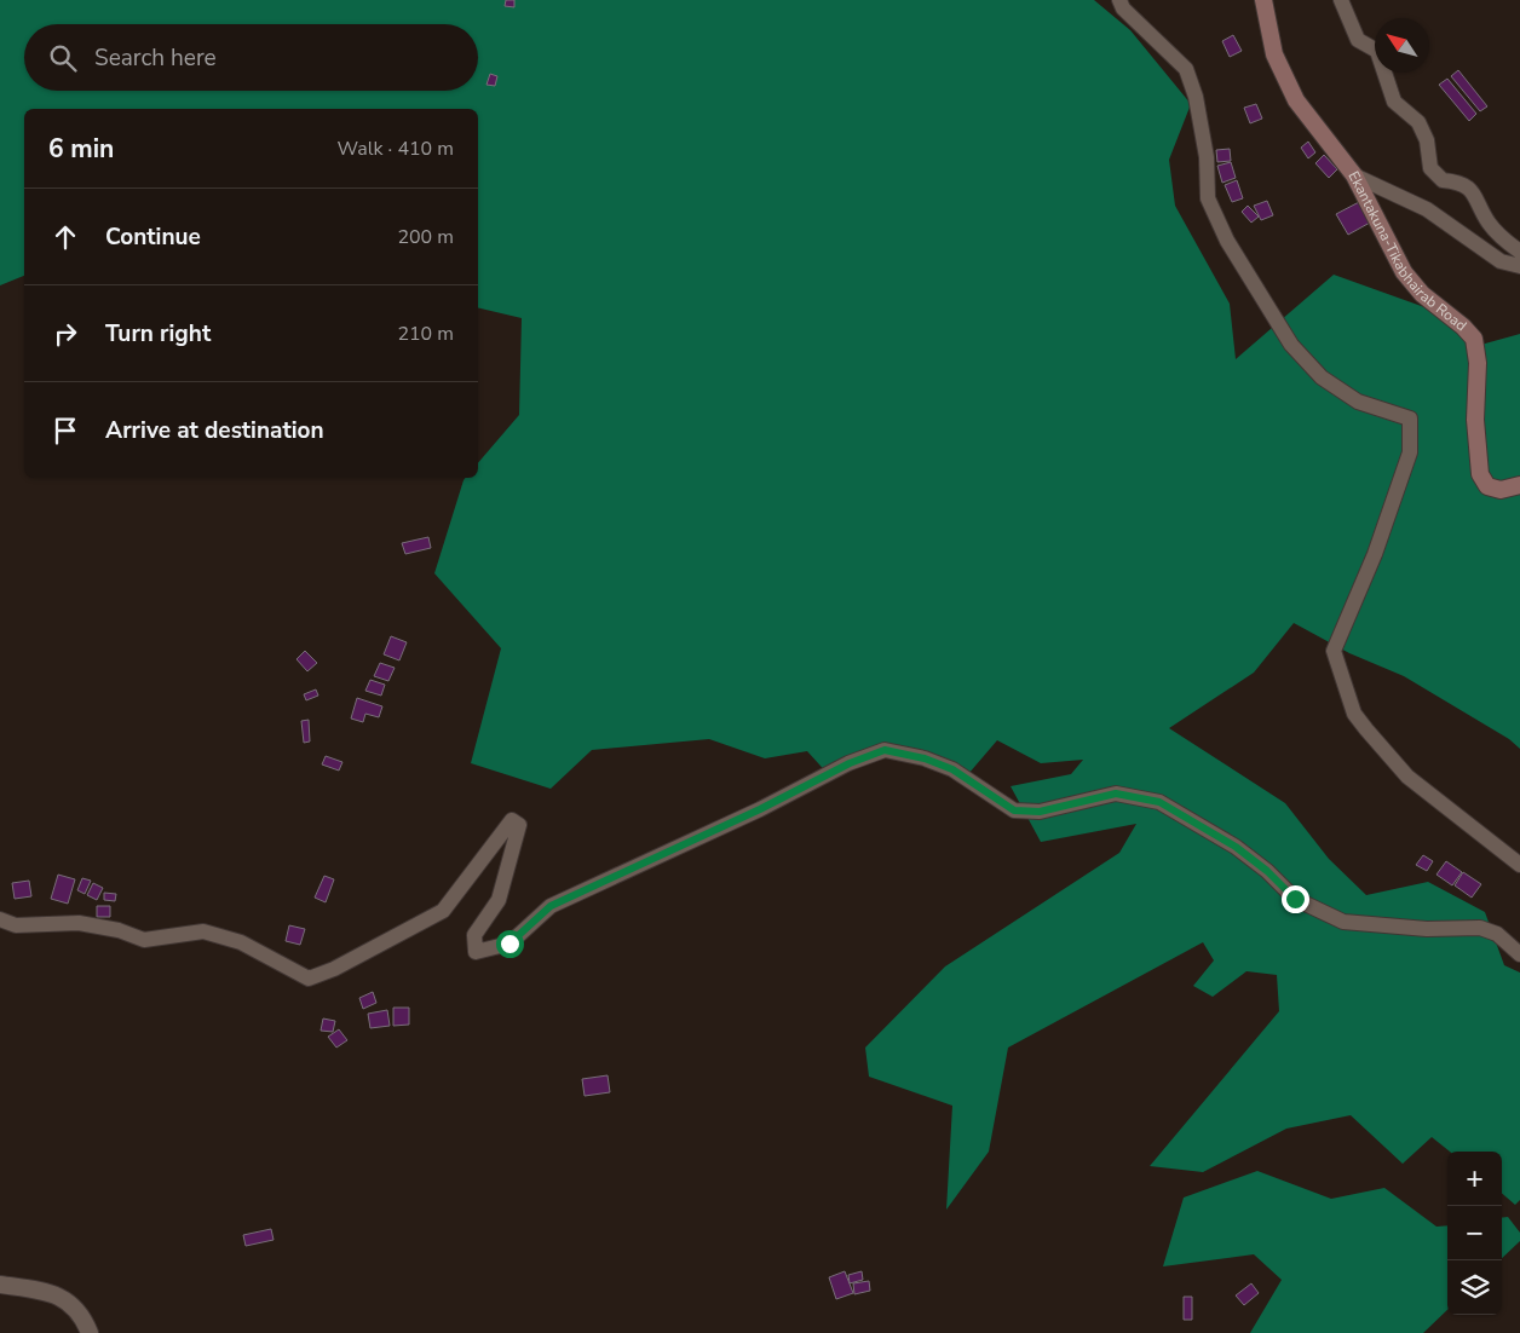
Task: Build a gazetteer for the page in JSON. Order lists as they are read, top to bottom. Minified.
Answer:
{"streets":{"main road":["Ekantakuna-Tikabhairab Road"]},"north":"top left","page":{"search":"Search here","heading":["6 min","Walk · 410 m"],"list":[["Continue","200 m"],["Turn right","210 m"],"Arrive at destination"],"map_buttons":["+","−"]}}
